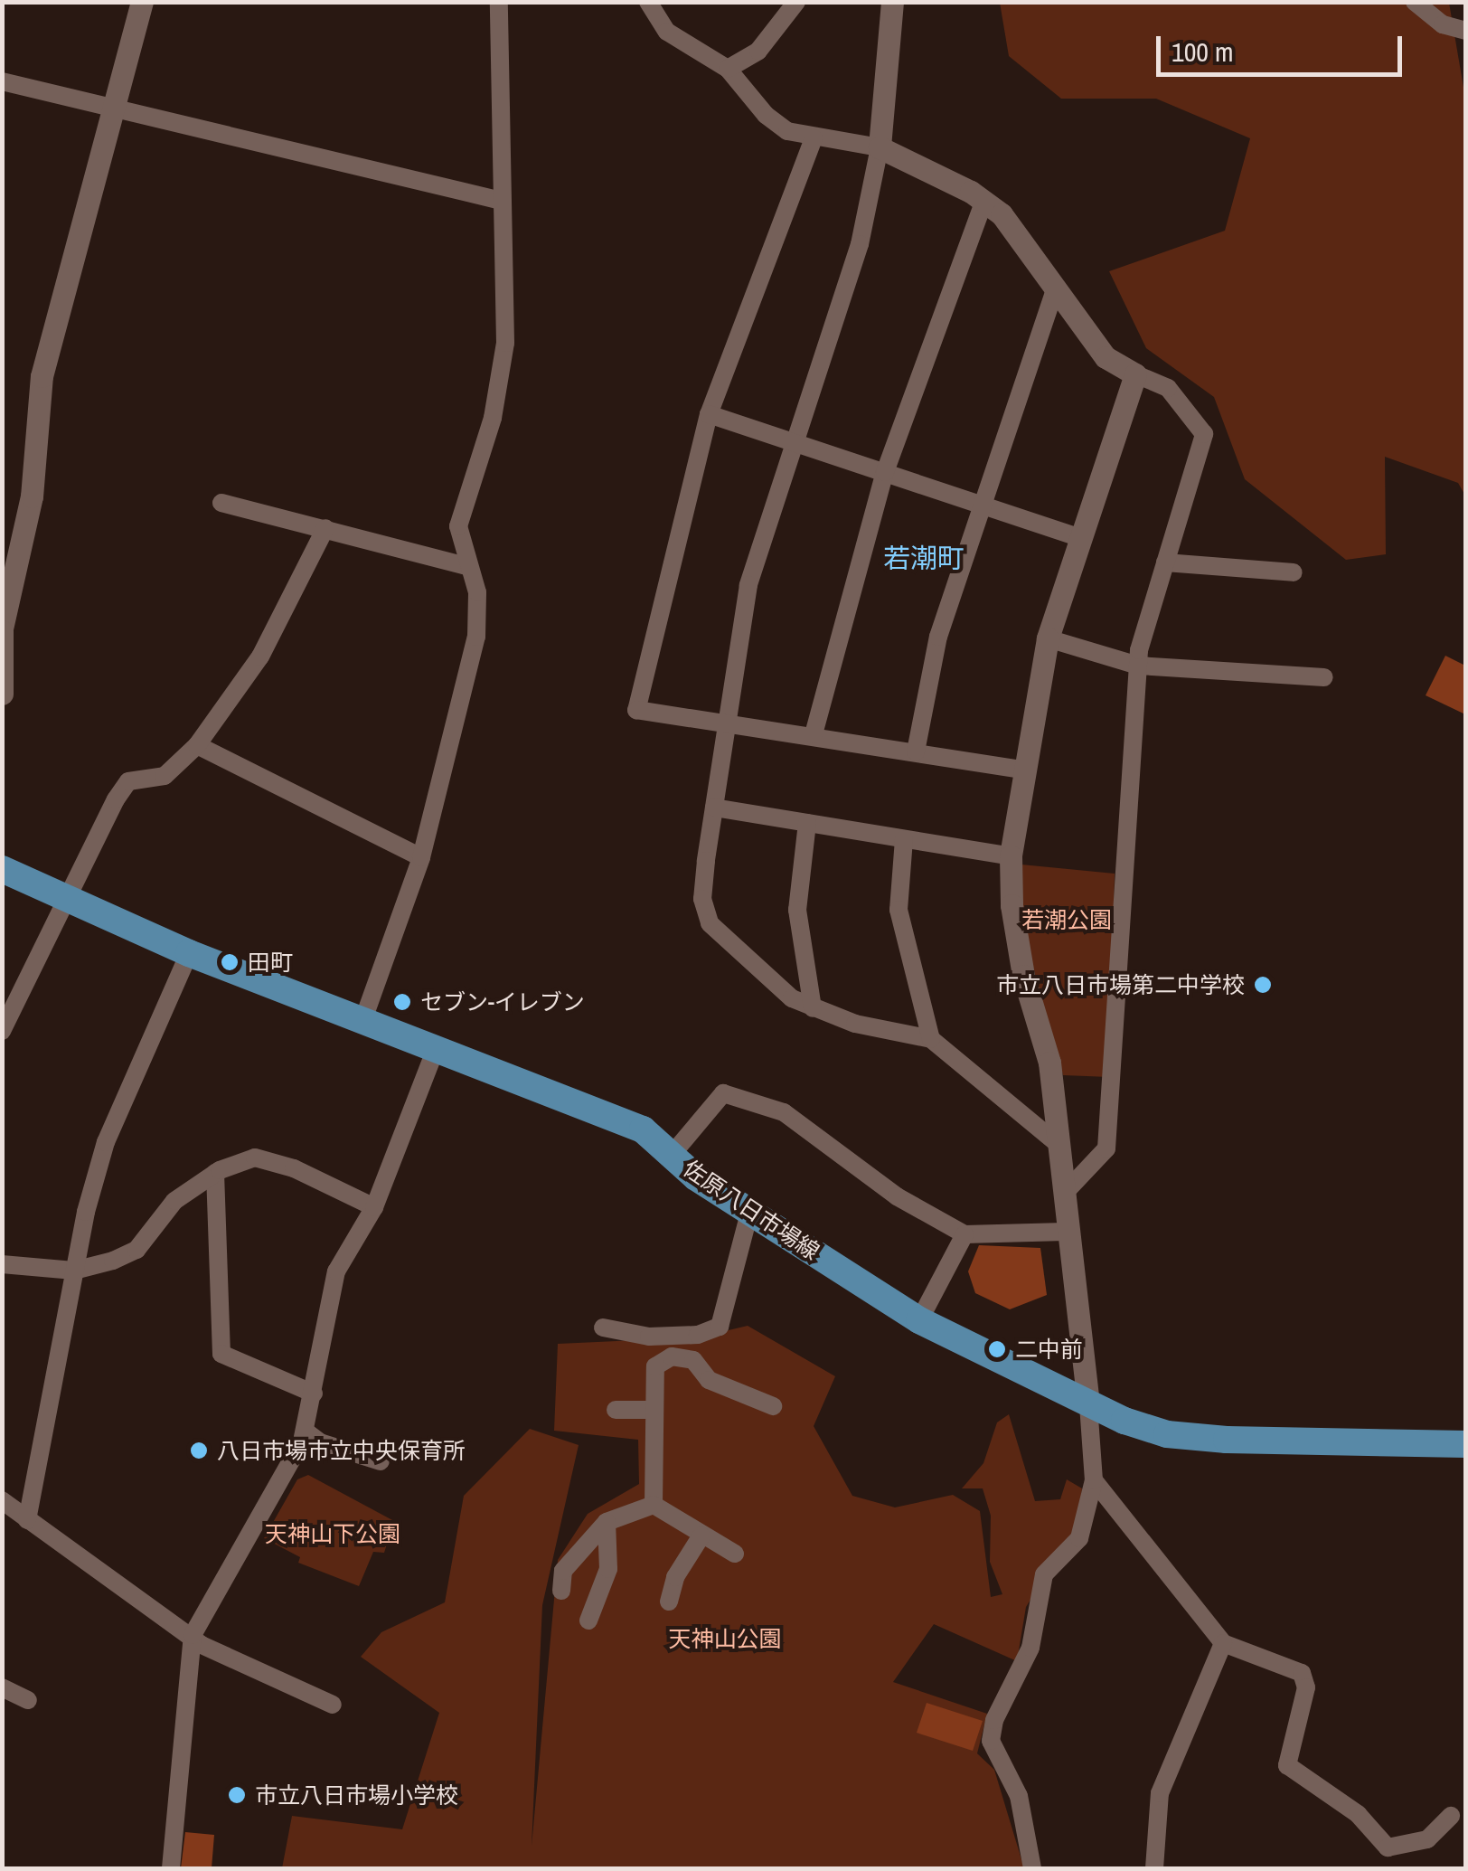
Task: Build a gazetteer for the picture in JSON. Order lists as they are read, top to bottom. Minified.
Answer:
{"streets":{"main road":["佐原八日市場線"]},"districts":["若潮町"],"parks":["若潮公園","天神山下公園","天神山公園"],"places":["田町","市立八日市場第二中学校","セブン-イレブン","二中前","八日市場市立中央保育所","市立八日市場小学校"],"scale_bar":"100 m"}
